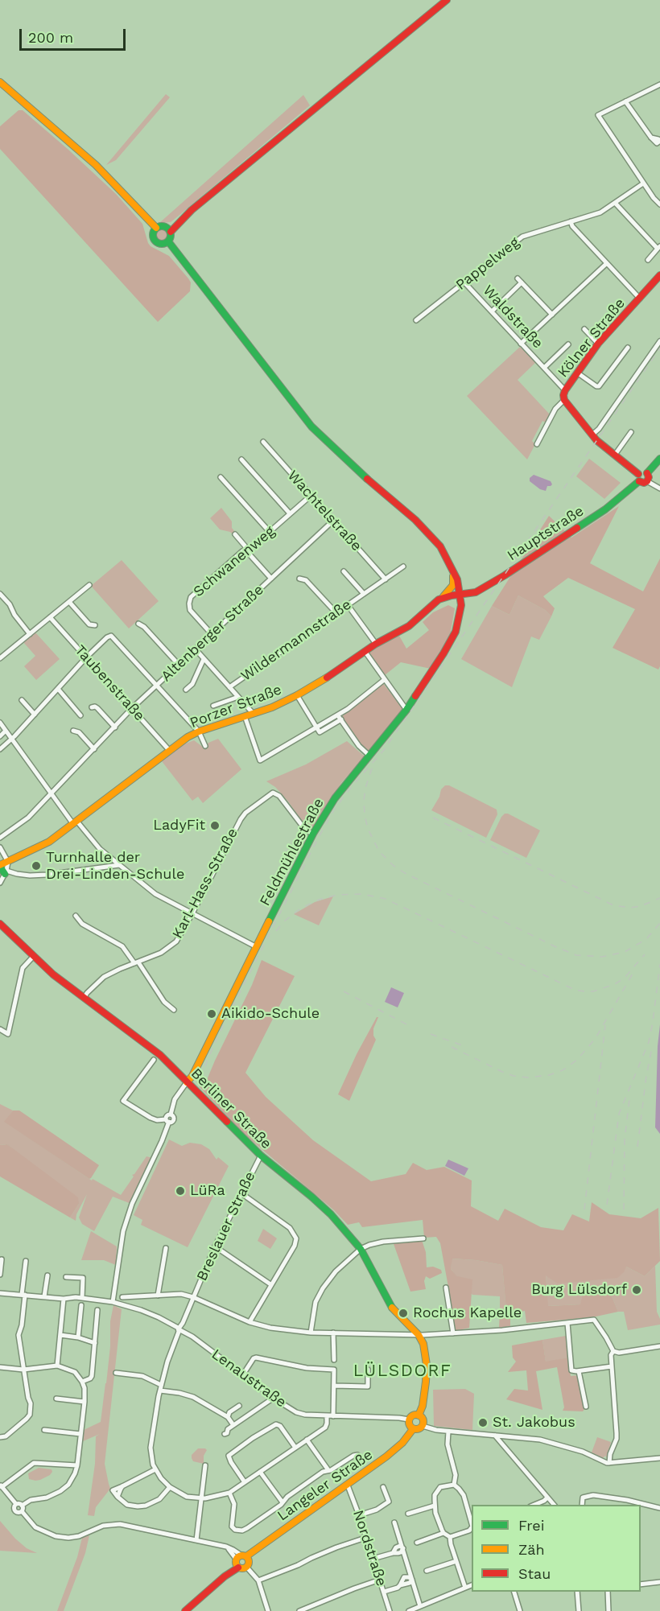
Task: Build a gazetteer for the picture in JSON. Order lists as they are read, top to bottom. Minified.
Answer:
{"streets":{"street":["Pappelweg","Waldstraße","Kölner Straße","Wachtelstraße","Hauptstraße","Schwanenweg","Altenberger Straße","Wildermannstraße","Taubenstraße","Porzer Straße","Feldmühlestraße","Karl-Hass-Straße","Berliner Straße","Breslauer Straße","Lenaustraße","Langeler Straße","Nordstraße"]},"crossings":[["Pappelweg","Waldstraße"],["Waldstraße","Kölner Straße"],["Wachtelstraße","Schwanenweg"],["Wachtelstraße","Altenberger Straße"],["Wachtelstraße","Wildermannstraße"],["Hauptstraße","Porzer Straße"],["Hauptstraße","Feldmühlestraße"],["Schwanenweg","Altenberger Straße"],["Altenberger Straße","Taubenstraße"],["Taubenstraße","Porzer Straße"],["Porzer Straße","Feldmühlestraße"],["Feldmühlestraße","Karl-Hass-Straße"],["Feldmühlestraße","Berliner Straße"],["Karl-Hass-Straße","Berliner Straße"],["Berliner Straße","Breslauer Straße"],["Breslauer Straße","Lenaustraße"],["Lenaustraße","Langeler Straße"],["Langeler Straße","Nordstraße"]],"districts":["LÜLSDORF"],"places":["LadyFit","Turnhalle der Drei-Linden-Schule","Aikido-Schule","LüRa","Burg Lülsdorf","Rochus Kapelle","St. Jakobus"],"legend":["Frei","Zäh","Stau"],"scale_bar":"200 m"}
